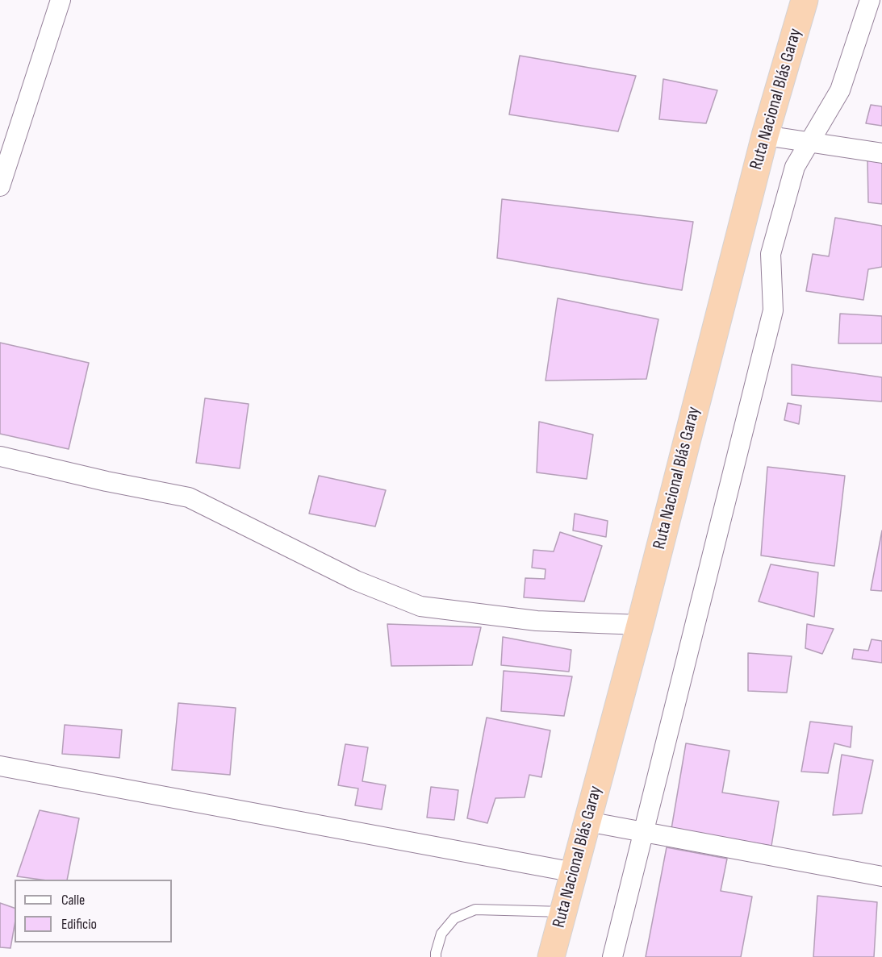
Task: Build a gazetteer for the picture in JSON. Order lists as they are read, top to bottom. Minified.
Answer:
{"streets":{"highway":["Ruta Nacional Blás Garay"]},"legend":["Calle","Edificio"]}
